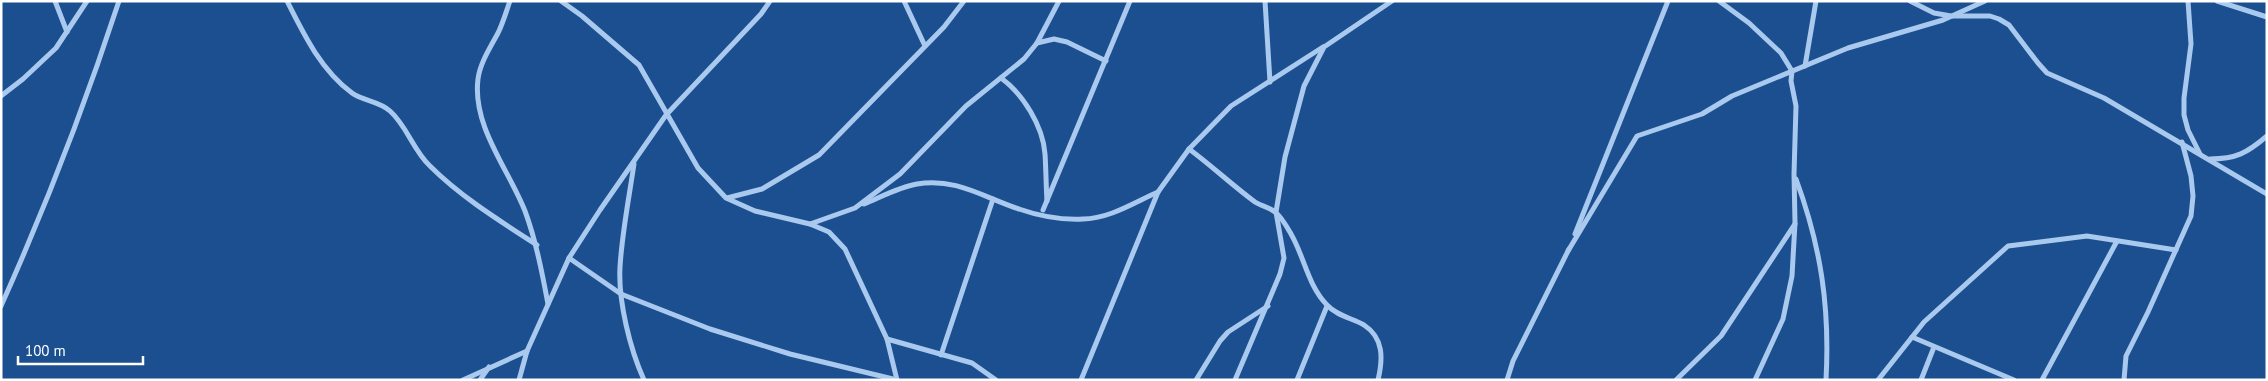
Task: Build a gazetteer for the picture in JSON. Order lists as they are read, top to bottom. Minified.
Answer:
{"scale_bar":"100 m"}
